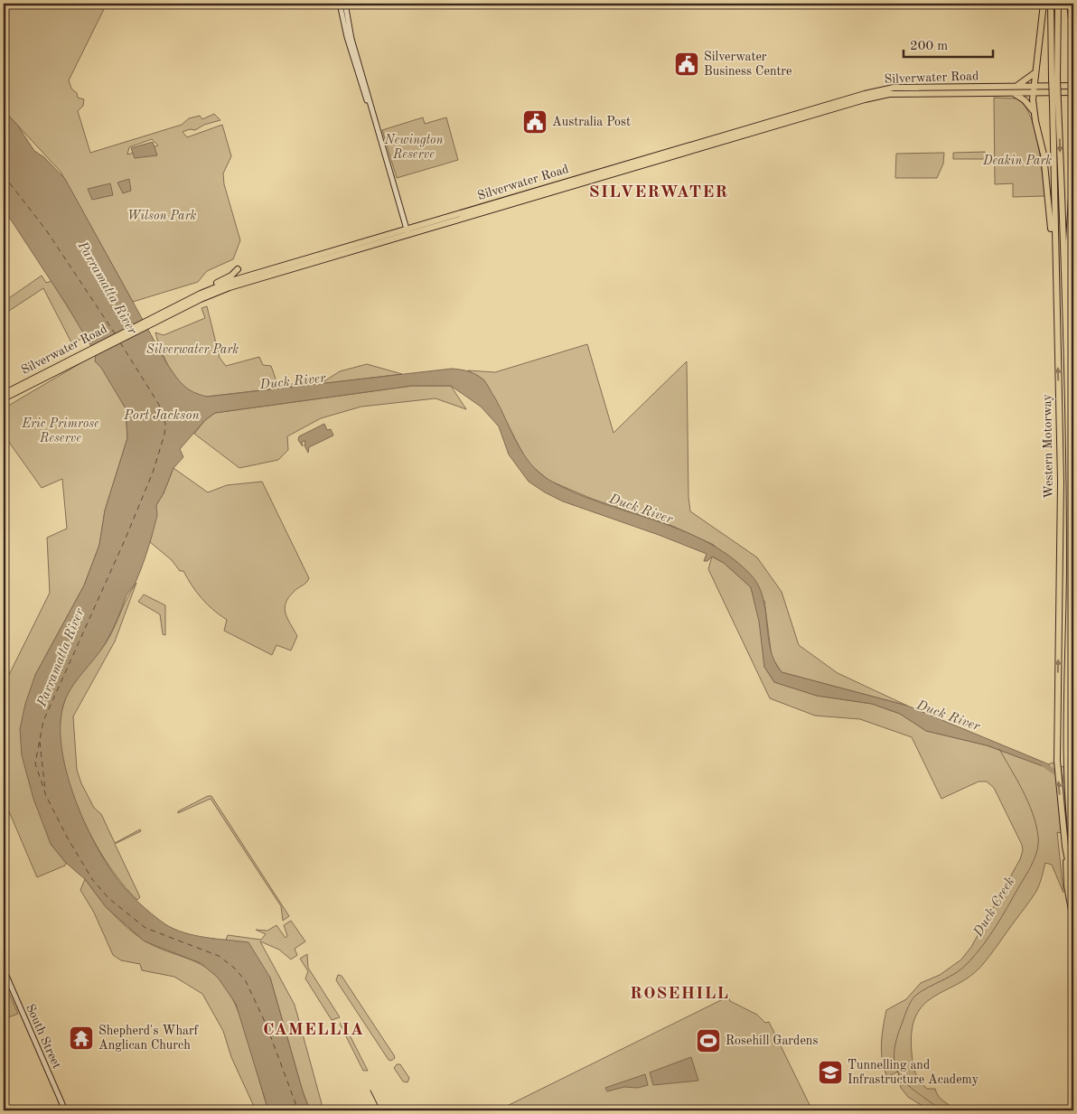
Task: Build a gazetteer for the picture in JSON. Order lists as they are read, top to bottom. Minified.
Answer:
{"streets":{"highway":["Silverwater Road","Western Motorway"],"main road":["South Street"]},"districts":["SILVERWATER","ROSEHILL","CAMELLIA"],"water":["Parramatta River","Duck River","Port Jackson","Duck Creek"],"parks":["Newington Reserve","Deakin Park","Wilson Park","Silverwater Park","Eric Primrose Reserve"],"places":{"public building":["Silverwater Business Centre","Australia Post"],"temple":["Shepherd's Wharf Anglican Church"],"sports":["Rosehill Gardens"],"school or university":["Tunnelling and Infrastructure Academy"]},"scale_bar":"200 m"}
